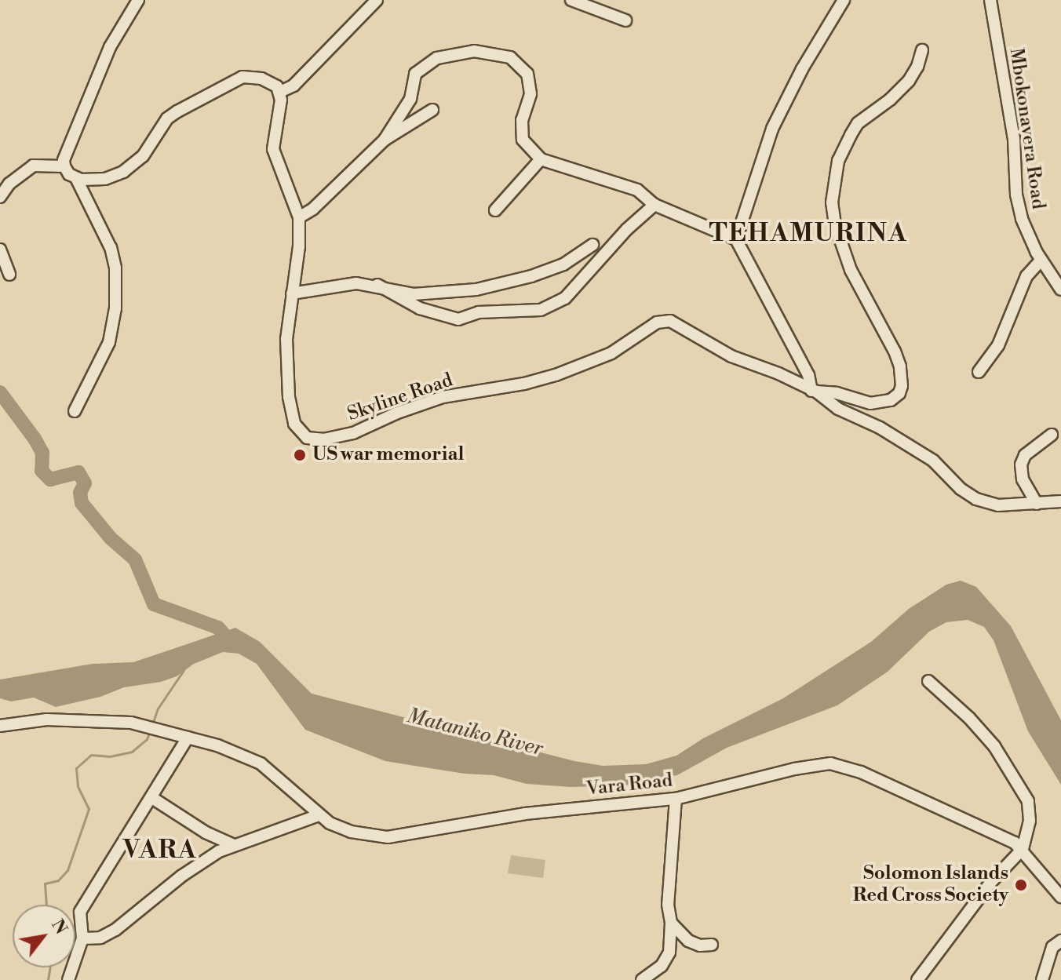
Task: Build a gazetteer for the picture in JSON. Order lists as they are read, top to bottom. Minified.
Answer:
{"streets":{"street":["Mbokonavera Road","Skyline Road","Vara Road"]},"districts":["TEHAMURINA","VARA"],"water":["Mataniko River"],"places":["US war memorial","Solomon Islands Red Cross Society"],"north":"top right"}
